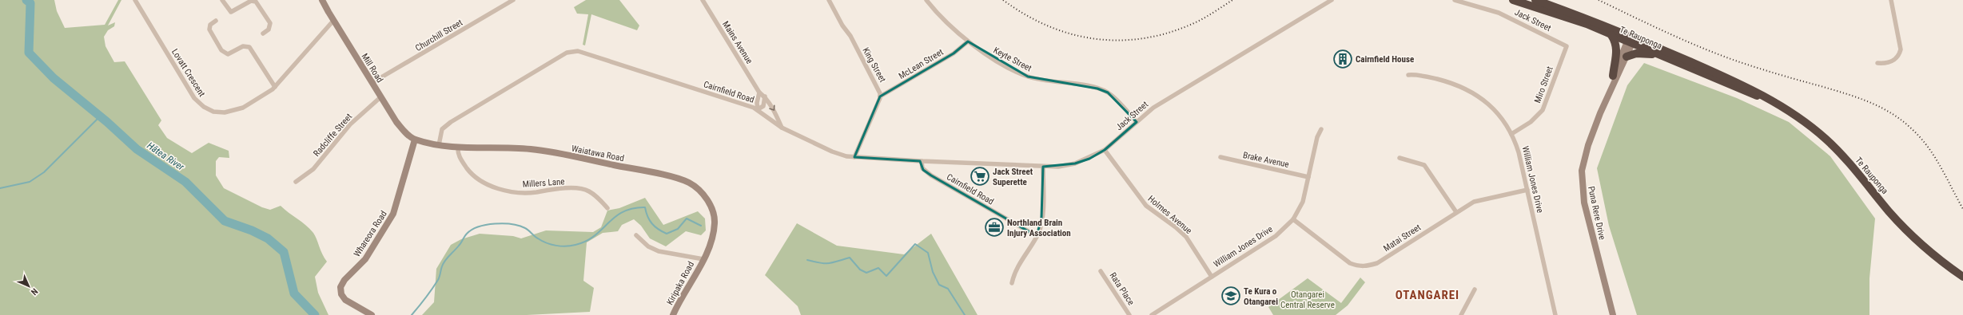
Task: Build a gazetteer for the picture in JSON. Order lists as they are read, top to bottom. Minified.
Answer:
{"streets":{"highway":["Te Rauponga"],"main road":["Mill Road","Waiatawa Road","Puna Rere Drive","Whareora Road","Kiripaka Road"],"street":["Jack Street","Churchill Street","Mains Avenue","Keyte Street","McLean Street","King Street","Lovatt Crescent","Miro Street","Cairnfield Road","Radcliffe Street","Brake Avenue","William Jones Drive","Millers Lane","Holmes Avenue","Matai Street","Rata Place"]},"crossings":[["Jack Street","Keyte Street"],["Jack Street","Miro Street"],["Jack Street","Cairnfield Road"],["Jack Street","Holmes Avenue"],["Churchill Street","Mill Road"],["Te Rauponga","Puna Rere Drive"],["Mains Avenue","Cairnfield Road"],["Keyte Street","McLean Street"],["McLean Street","King Street"],["King Street","Cairnfield Road"],["Mill Road","Lovatt Crescent"],["Mill Road","Radcliffe Street"],["Mill Road","Waiatawa Road"],["Mill Road","Whareora Road"],["Miro Street","William Jones Drive"],["Cairnfield Road","Waiatawa Road"],["Waiatawa Road","Millers Lane"],["Waiatawa Road","Whareora Road"],["Waiatawa Road","Kiripaka Road"],["Brake Avenue","William Jones Drive"],["William Jones Drive","Holmes Avenue"],["William Jones Drive","Matai Street"]],"districts":["OTANGAREI"],"water":["Hātea River"],"parks":["Otangarei Central Reserve"],"places":{"building":["Cairnfield House"],"supermarket":["Jack Street Superette"],"office":["Northland Brain Injury Association"],"school or university":["Te Kura o Otangarei"]},"north":"bottom right"}
